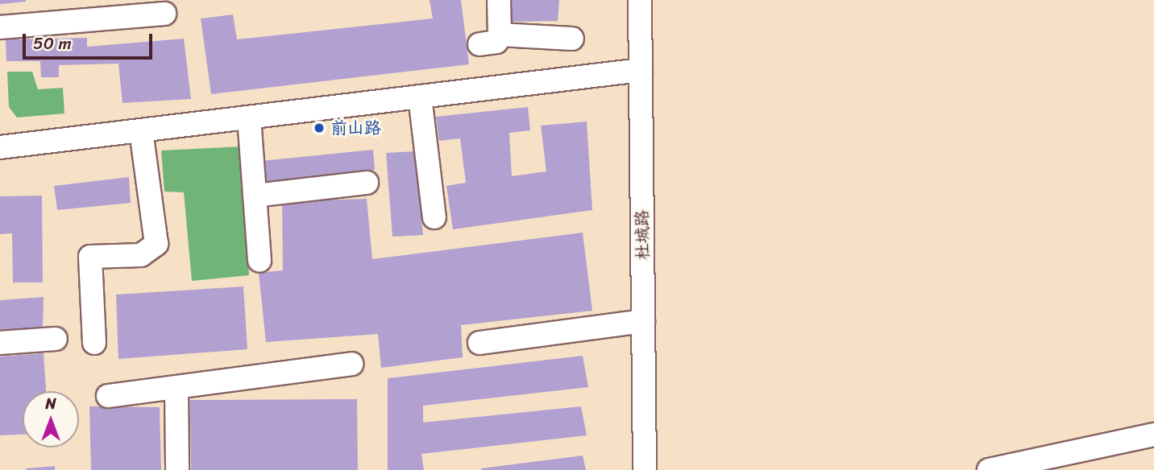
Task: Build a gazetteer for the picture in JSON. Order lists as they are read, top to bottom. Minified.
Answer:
{"streets":{"street":["杜城路"]},"places":["前山路"],"scale_bar":"50 m","north":"top"}
